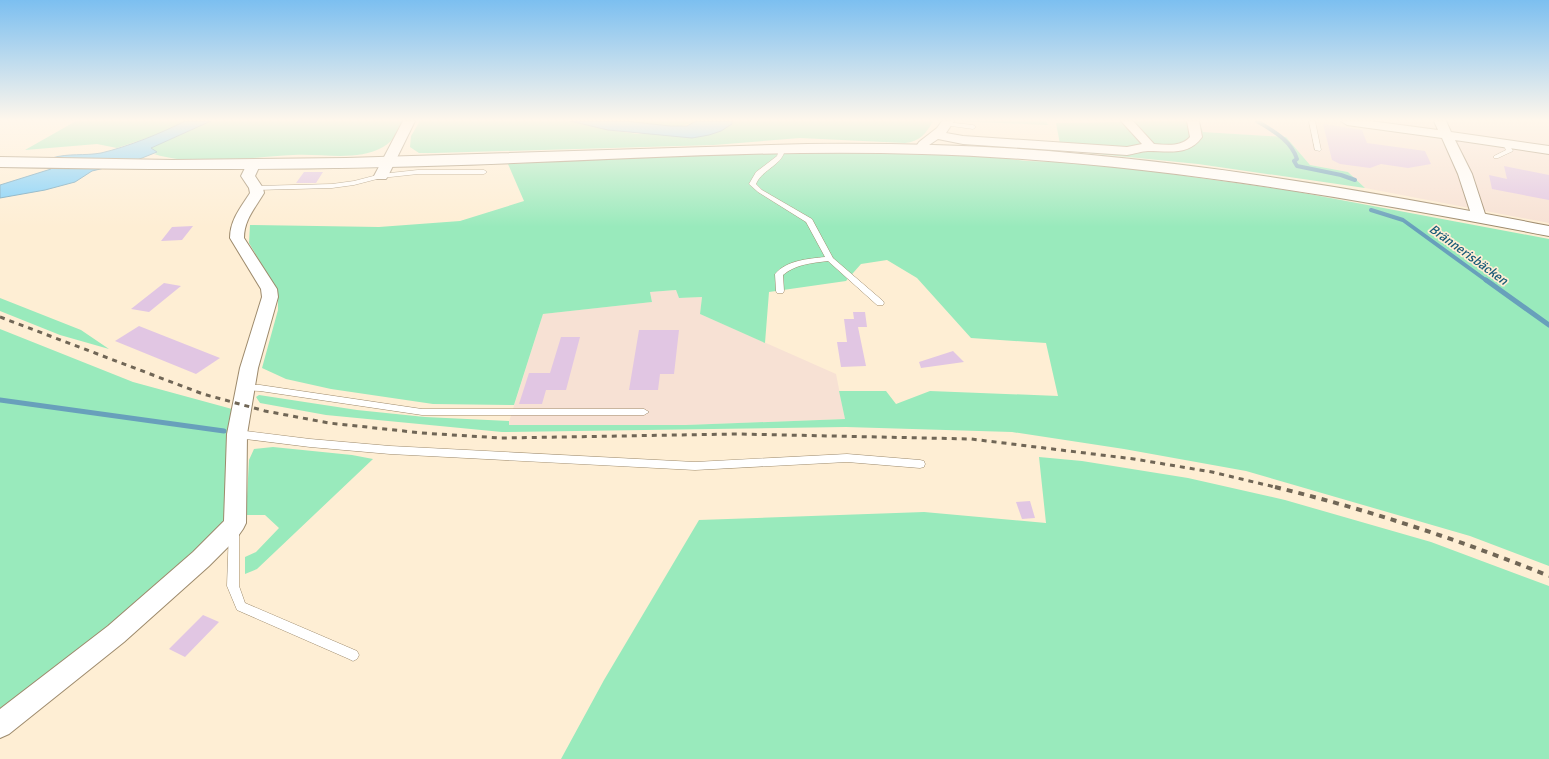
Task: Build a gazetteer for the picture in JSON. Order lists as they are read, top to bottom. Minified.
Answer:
{"water":["Brännerisbäcken"]}
